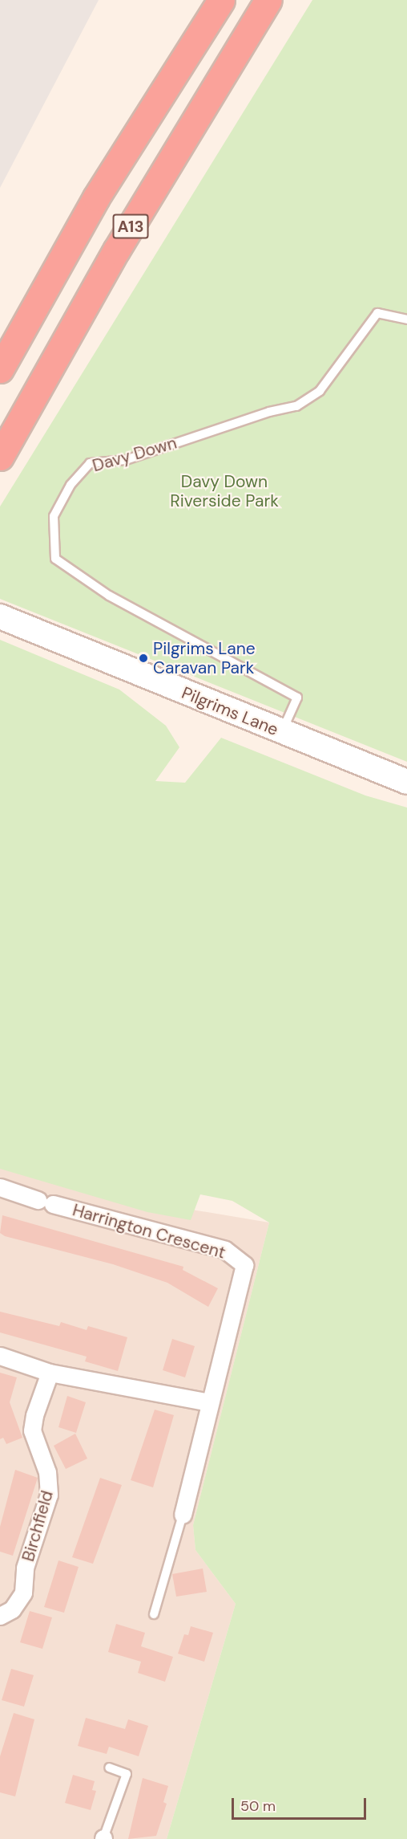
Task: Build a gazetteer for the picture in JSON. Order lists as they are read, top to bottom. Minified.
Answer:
{"streets":{"highway":["A13"],"main road":["Pilgrims Lane"],"street":["Harrington Crescent","Birchfield"],"lane":["Davy Down"]},"crossings":[["Davy Down","Pilgrims Lane"]],"parks":["Davy Down Riverside Park"],"places":["Pilgrims Lane Caravan Park"],"scale_bar":"50 m"}
